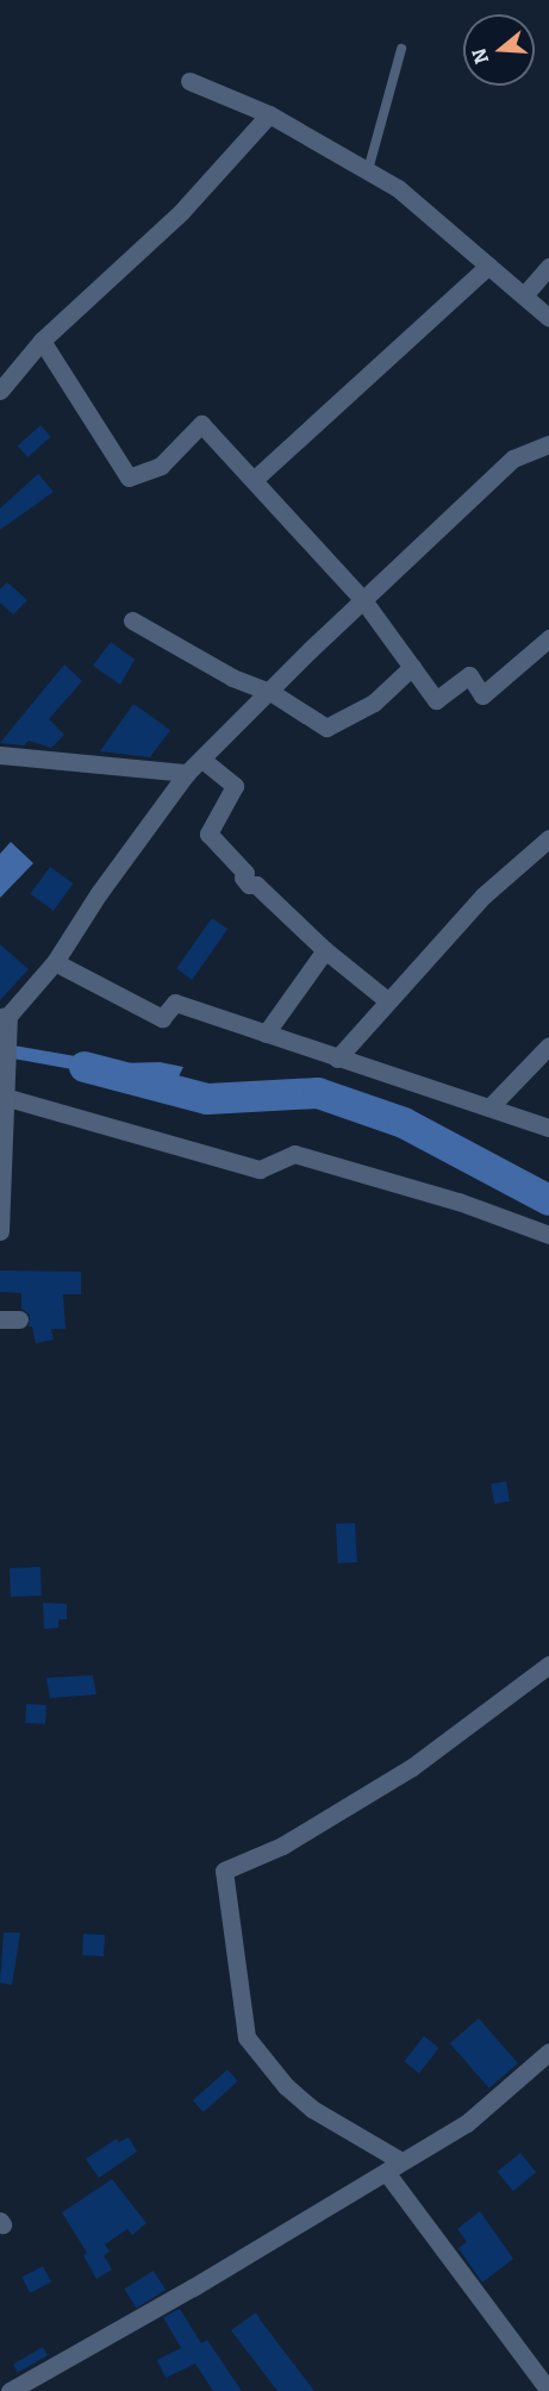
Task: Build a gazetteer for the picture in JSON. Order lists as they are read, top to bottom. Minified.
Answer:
{"north":"left"}
